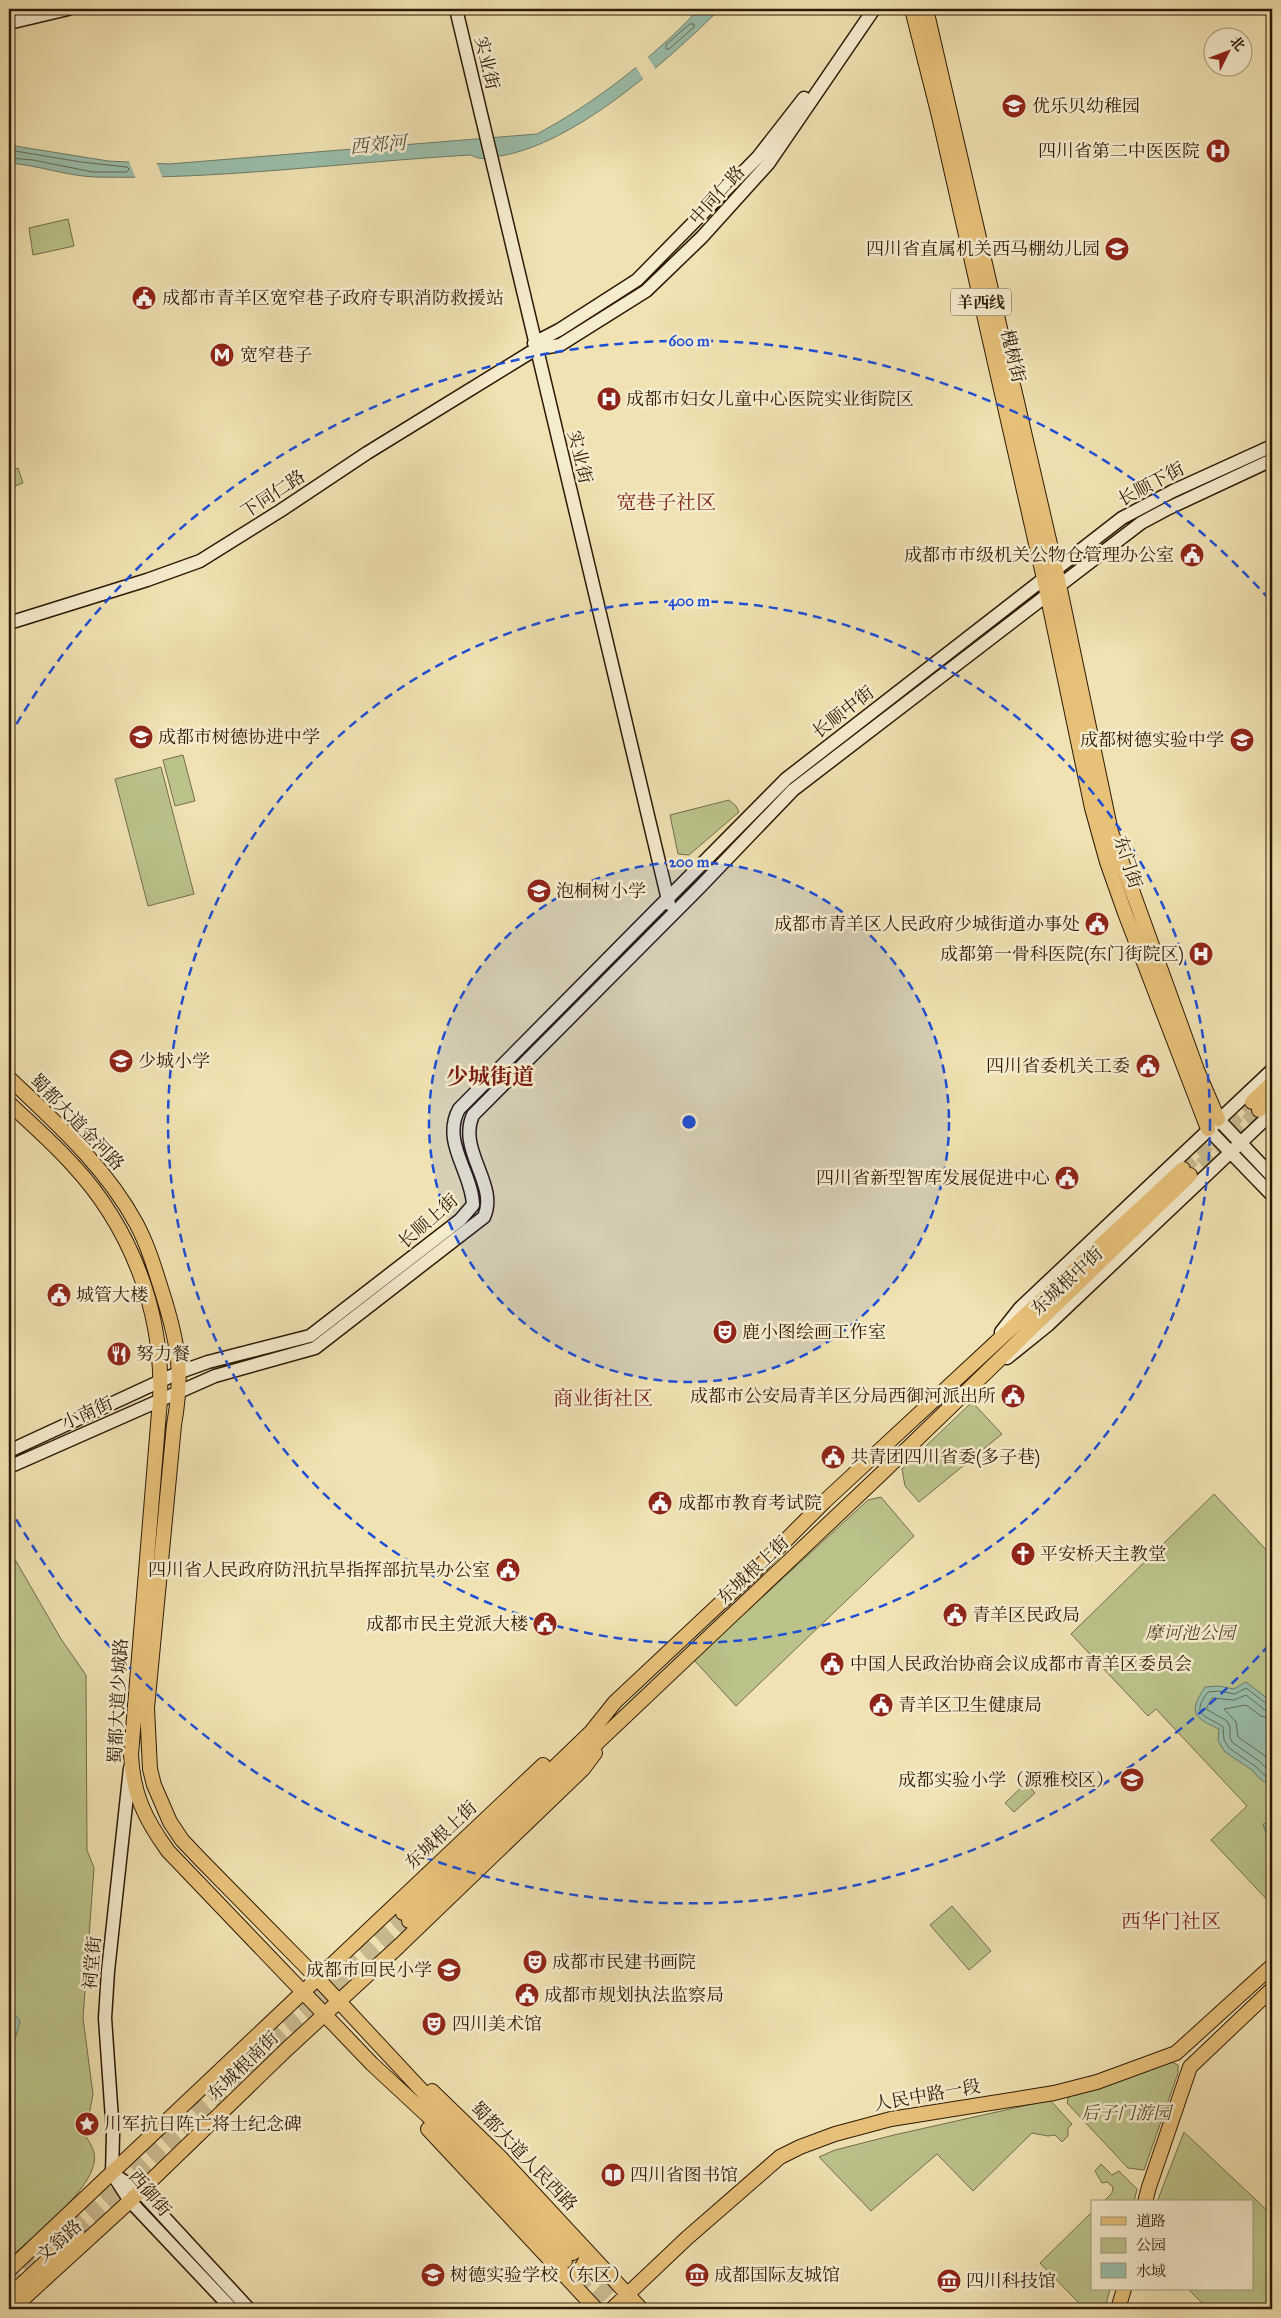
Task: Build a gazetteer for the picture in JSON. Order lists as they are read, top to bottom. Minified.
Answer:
{"streets":{"main road":["实业街","中同仁路","羊西线","槐树街","长顺下街","下同仁路","长顺中街","东门街","蜀都大道金河路","长顺上街","东城根中街","小南街","东城根上街","蜀都大道少城路","祠堂街","东城根南街","人民中路一段","蜀都大道人民西路","西御街","文翁路"]},"crossings":[["实业街","中同仁路"],["实业街","下同仁路"],["实业街","长顺中街"],["实业街","长顺上街"],["中同仁路","下同仁路"],["槐树街","长顺下街"],["槐树街","长顺中街"],["槐树街","东门街"],["长顺下街","长顺中街"],["长顺下街","东门街"],["长顺中街","东门街"],["长顺中街","长顺上街"],["东门街","东城根中街"],["蜀都大道金河路","长顺上街"],["蜀都大道金河路","小南街"],["蜀都大道金河路","蜀都大道少城路"],["长顺上街","小南街"],["长顺上街","蜀都大道少城路"],["东城根中街","东城根上街"],["小南街","蜀都大道少城路"],["东城根上街","蜀都大道少城路"],["东城根上街","东城根南街"],["东城根上街","蜀都大道人民西路"],["蜀都大道少城路","祠堂街"],["蜀都大道少城路","东城根南街"],["蜀都大道少城路","蜀都大道人民西路"],["祠堂街","东城根南街"],["祠堂街","西御街"],["祠堂街","文翁路"],["东城根南街","蜀都大道人民西路"],["东城根南街","西御街"],["东城根南街","文翁路"],["人民中路一段","蜀都大道人民西路"],["西御街","文翁路"]],"districts":["宽巷子社区","少城街道","商业街社区","西华门社区"],"water":["西郊河"],"parks":["摩诃池公园","后子门游园"],"places":{"school or university":["优乐贝幼稚园","四川省直属机关西马棚幼儿园","成都市树德协进中学","成都树德实验中学","泡桐树小学","少城小学","成都实验小学（源雅校区）","成都市回民小学","树德实验学校（东区）"],"hospital":["四川省第二中医医院","成都市妇女儿童中心医院实业街院区","成都第一骨科医院(东门街院区)"],"public building":["成都市青羊区宽窄巷子政府专职消防救援站","成都市市级机关公物仓管理办公室","成都市青羊区人民政府少城街道办事处","四川省委机关工委","四川省新型智库发展促进中心","城管大楼","成都市公安局青羊区分局西御河派出所","共青团四川省委(多子巷)","成都市教育考试院","四川省人民政府防汛抗旱指挥部抗旱办公室","青羊区民政局","成都市民主党派大楼","中国人民政治协商会议成都市青羊区委员会","青羊区卫生健康局","成都市规划执法监察局"],"metro station":["宽窄巷子"],"theatre":["鹿小图绘画工作室","成都市民建书画院","四川美术馆"],"restaurant":["努力餐"],"church":["平安桥天主教堂"],"place":["川军抗日阵亡将士纪念碑"],"library":["四川省图书馆"],"museum":["成都国际友城馆","四川科技馆"]},"legend":["道路","公园","水域"],"north":"top right","rings":["600 m","400 m","200 m"]}
